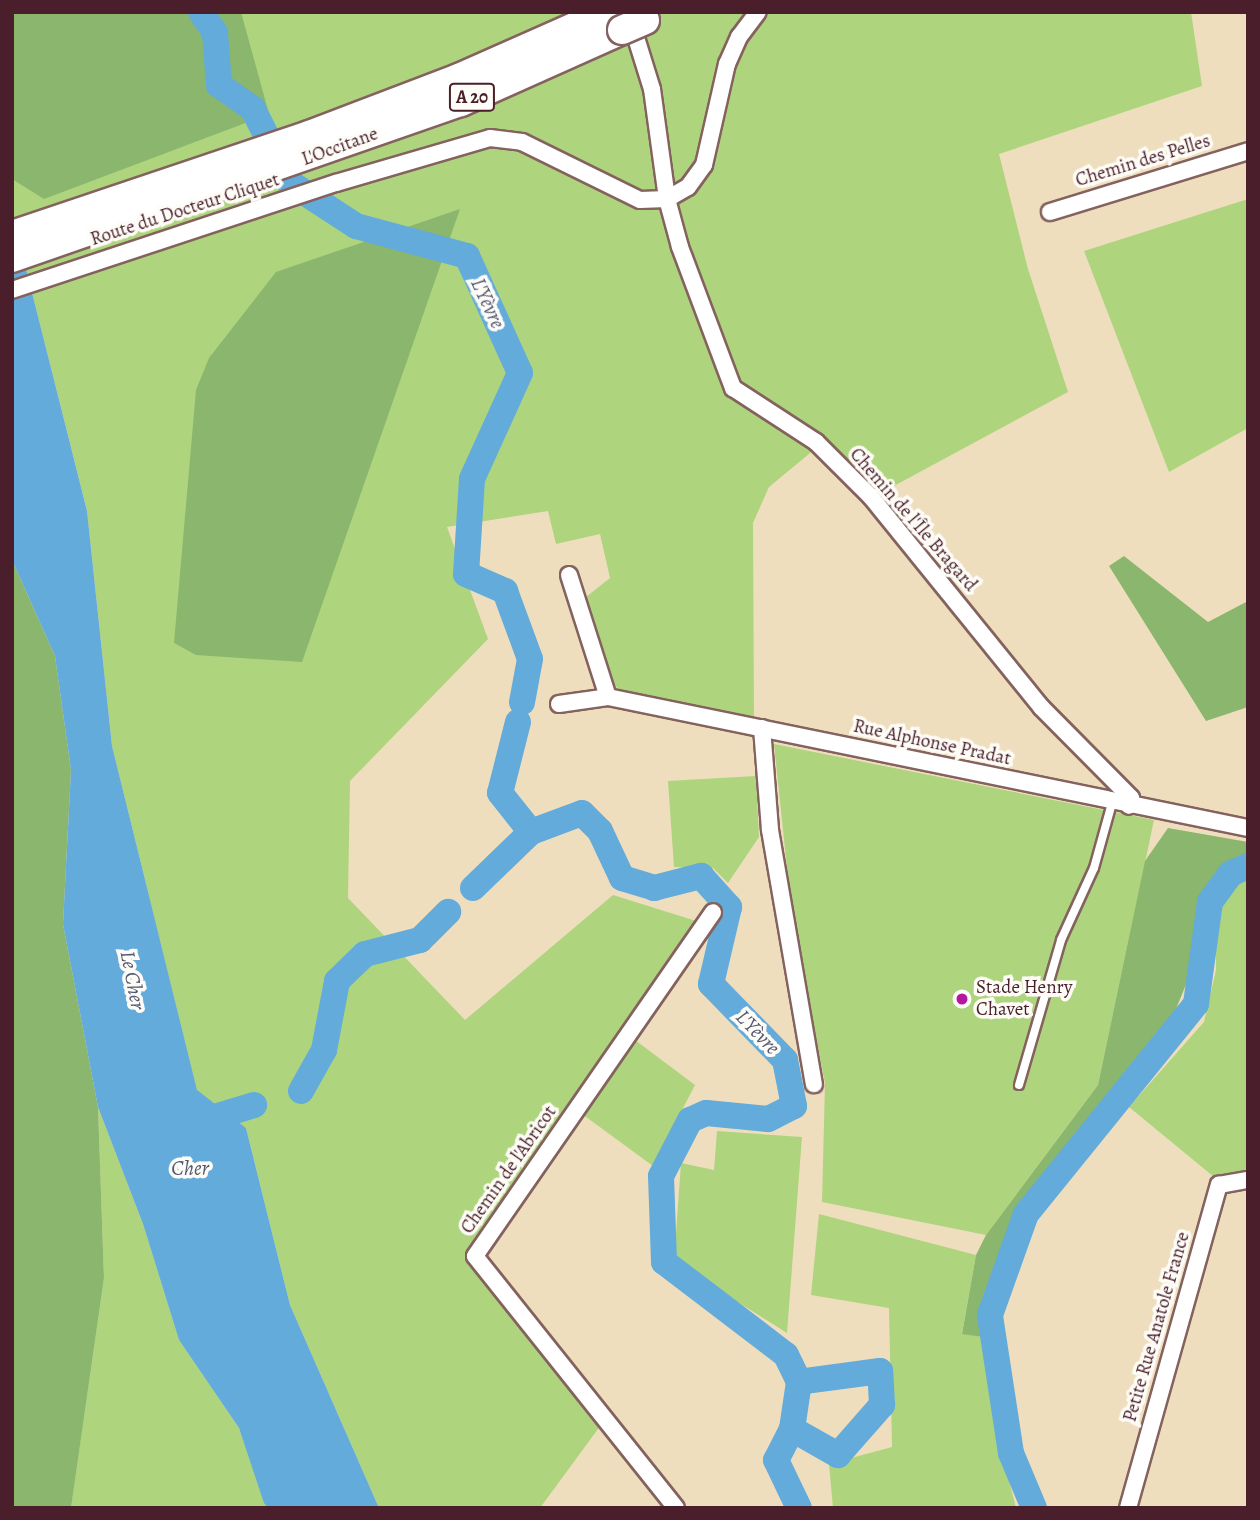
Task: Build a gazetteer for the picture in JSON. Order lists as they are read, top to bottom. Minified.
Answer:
{"streets":{"highway":["A 20","L'Occitane"],"street":["Chemin des Pelles","Route du Docteur Cliquet","Chemin de l'Île Bragard","Rue Alphonse Pradat","Chemin de l'Abricot","Petite Rue Anatole France"]},"crossings":[["L'Occitane","Chemin de l'Île Bragard"],["Route du Docteur Cliquet","Chemin de l'Île Bragard"],["Chemin de l'Île Bragard","Rue Alphonse Pradat"]],"water":["L'Yèvre","Le Cher","Cher"],"places":["Stade Henry Chavet"]}
